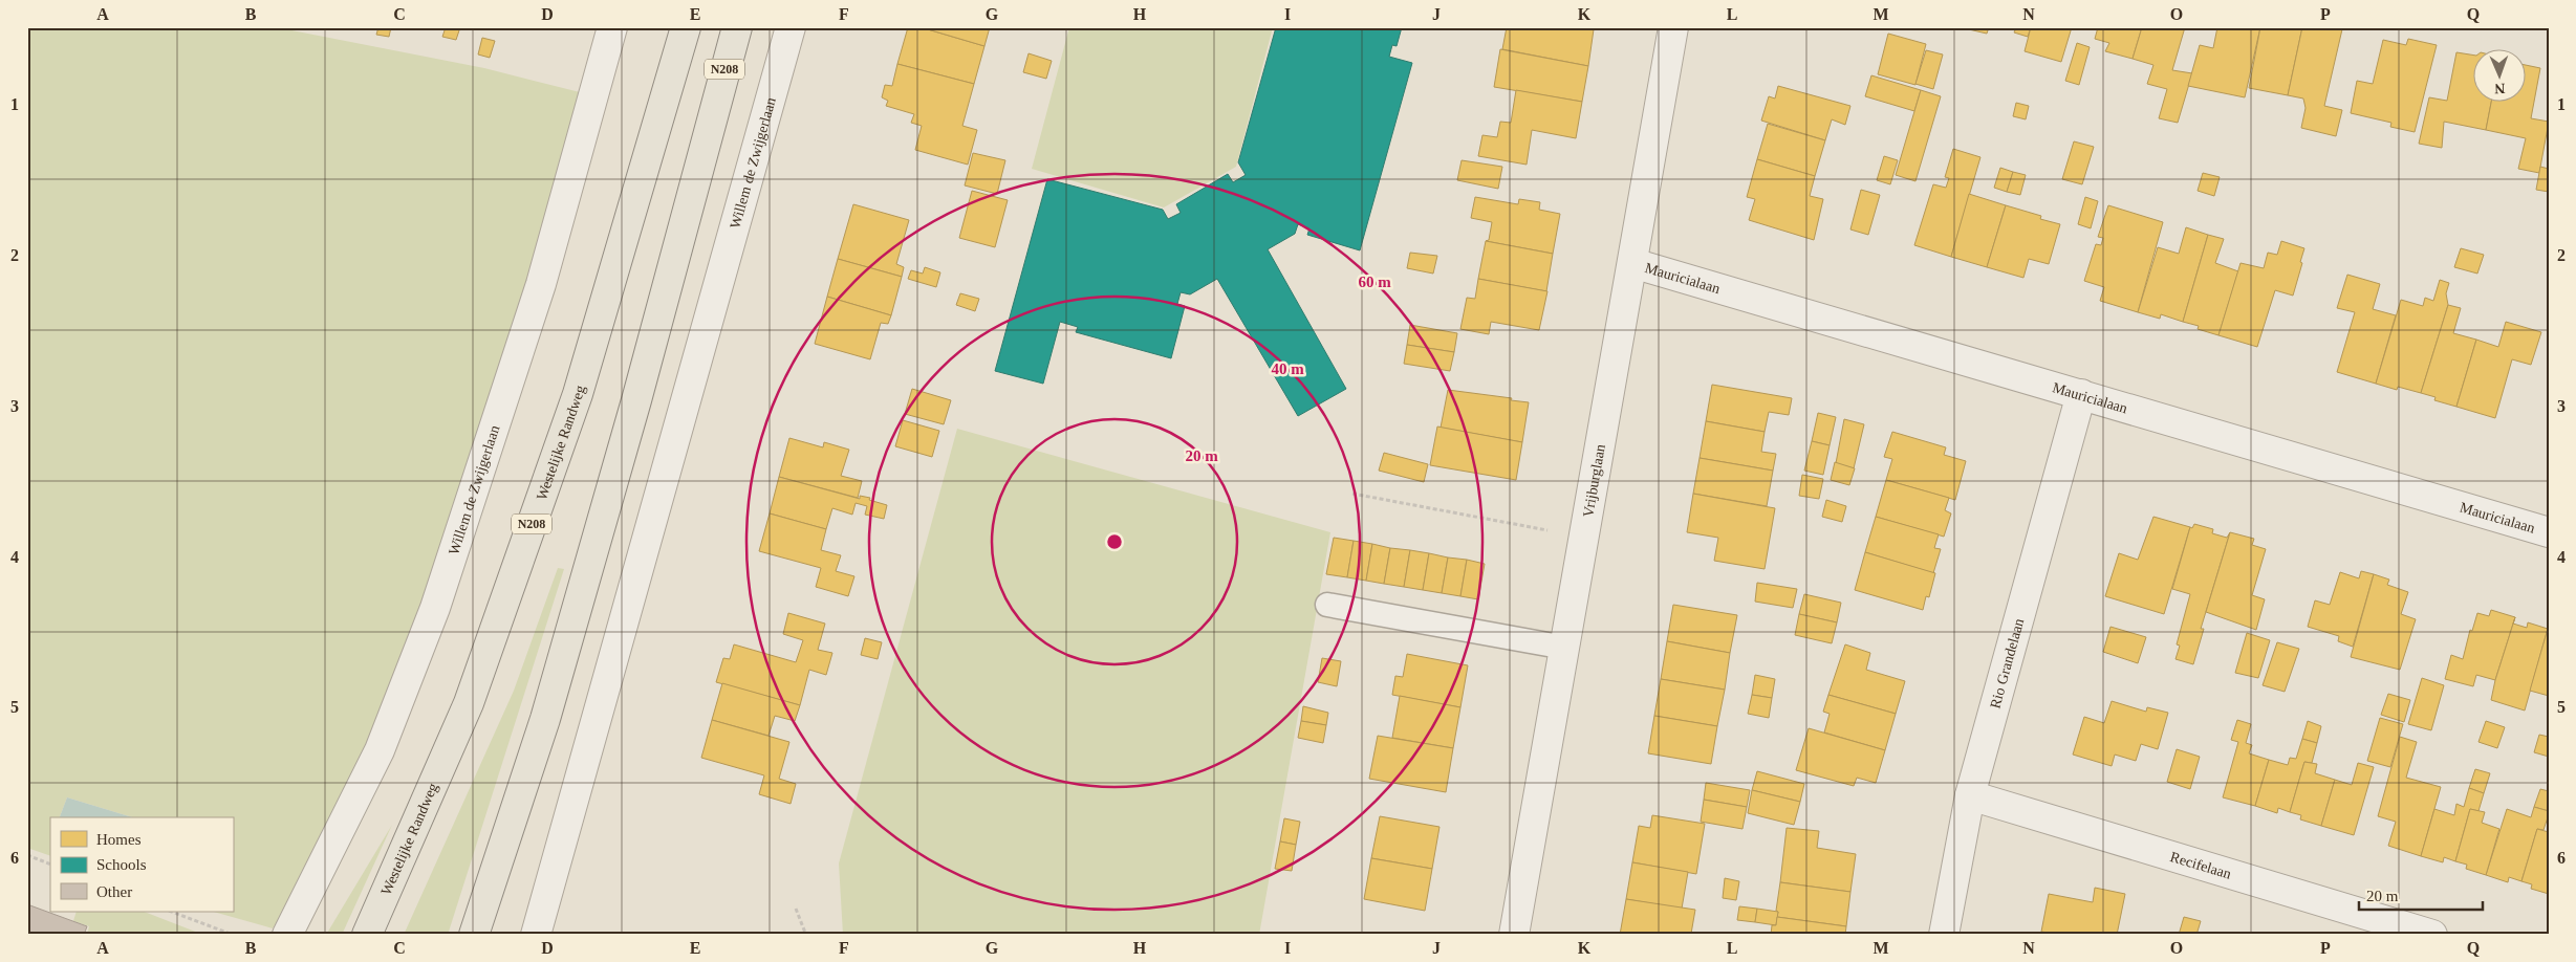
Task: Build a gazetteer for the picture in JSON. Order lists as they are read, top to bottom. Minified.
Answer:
{"streets":{"main road":["N208","Westelijke Randweg"],"street":["Willem de Zwijgerlaan","Mauricialaan","Vrijburglaan","Rio Grandelaan","Recifelaan"]},"crossings":[["Mauricialaan","Vrijburglaan"],["Mauricialaan","Rio Grandelaan"],["Rio Grandelaan","Recifelaan"]],"legend":["Homes","Schools","Other"],"scale_bar":"20 m","north":"bottom","grid":{"columns":["A","B","C","D","E","F","G","H","I","J","K","L","M","N","O","P","Q"],"rows":["1","2","3","4","5","6"]},"rings":["60 m","40 m","20 m"]}
